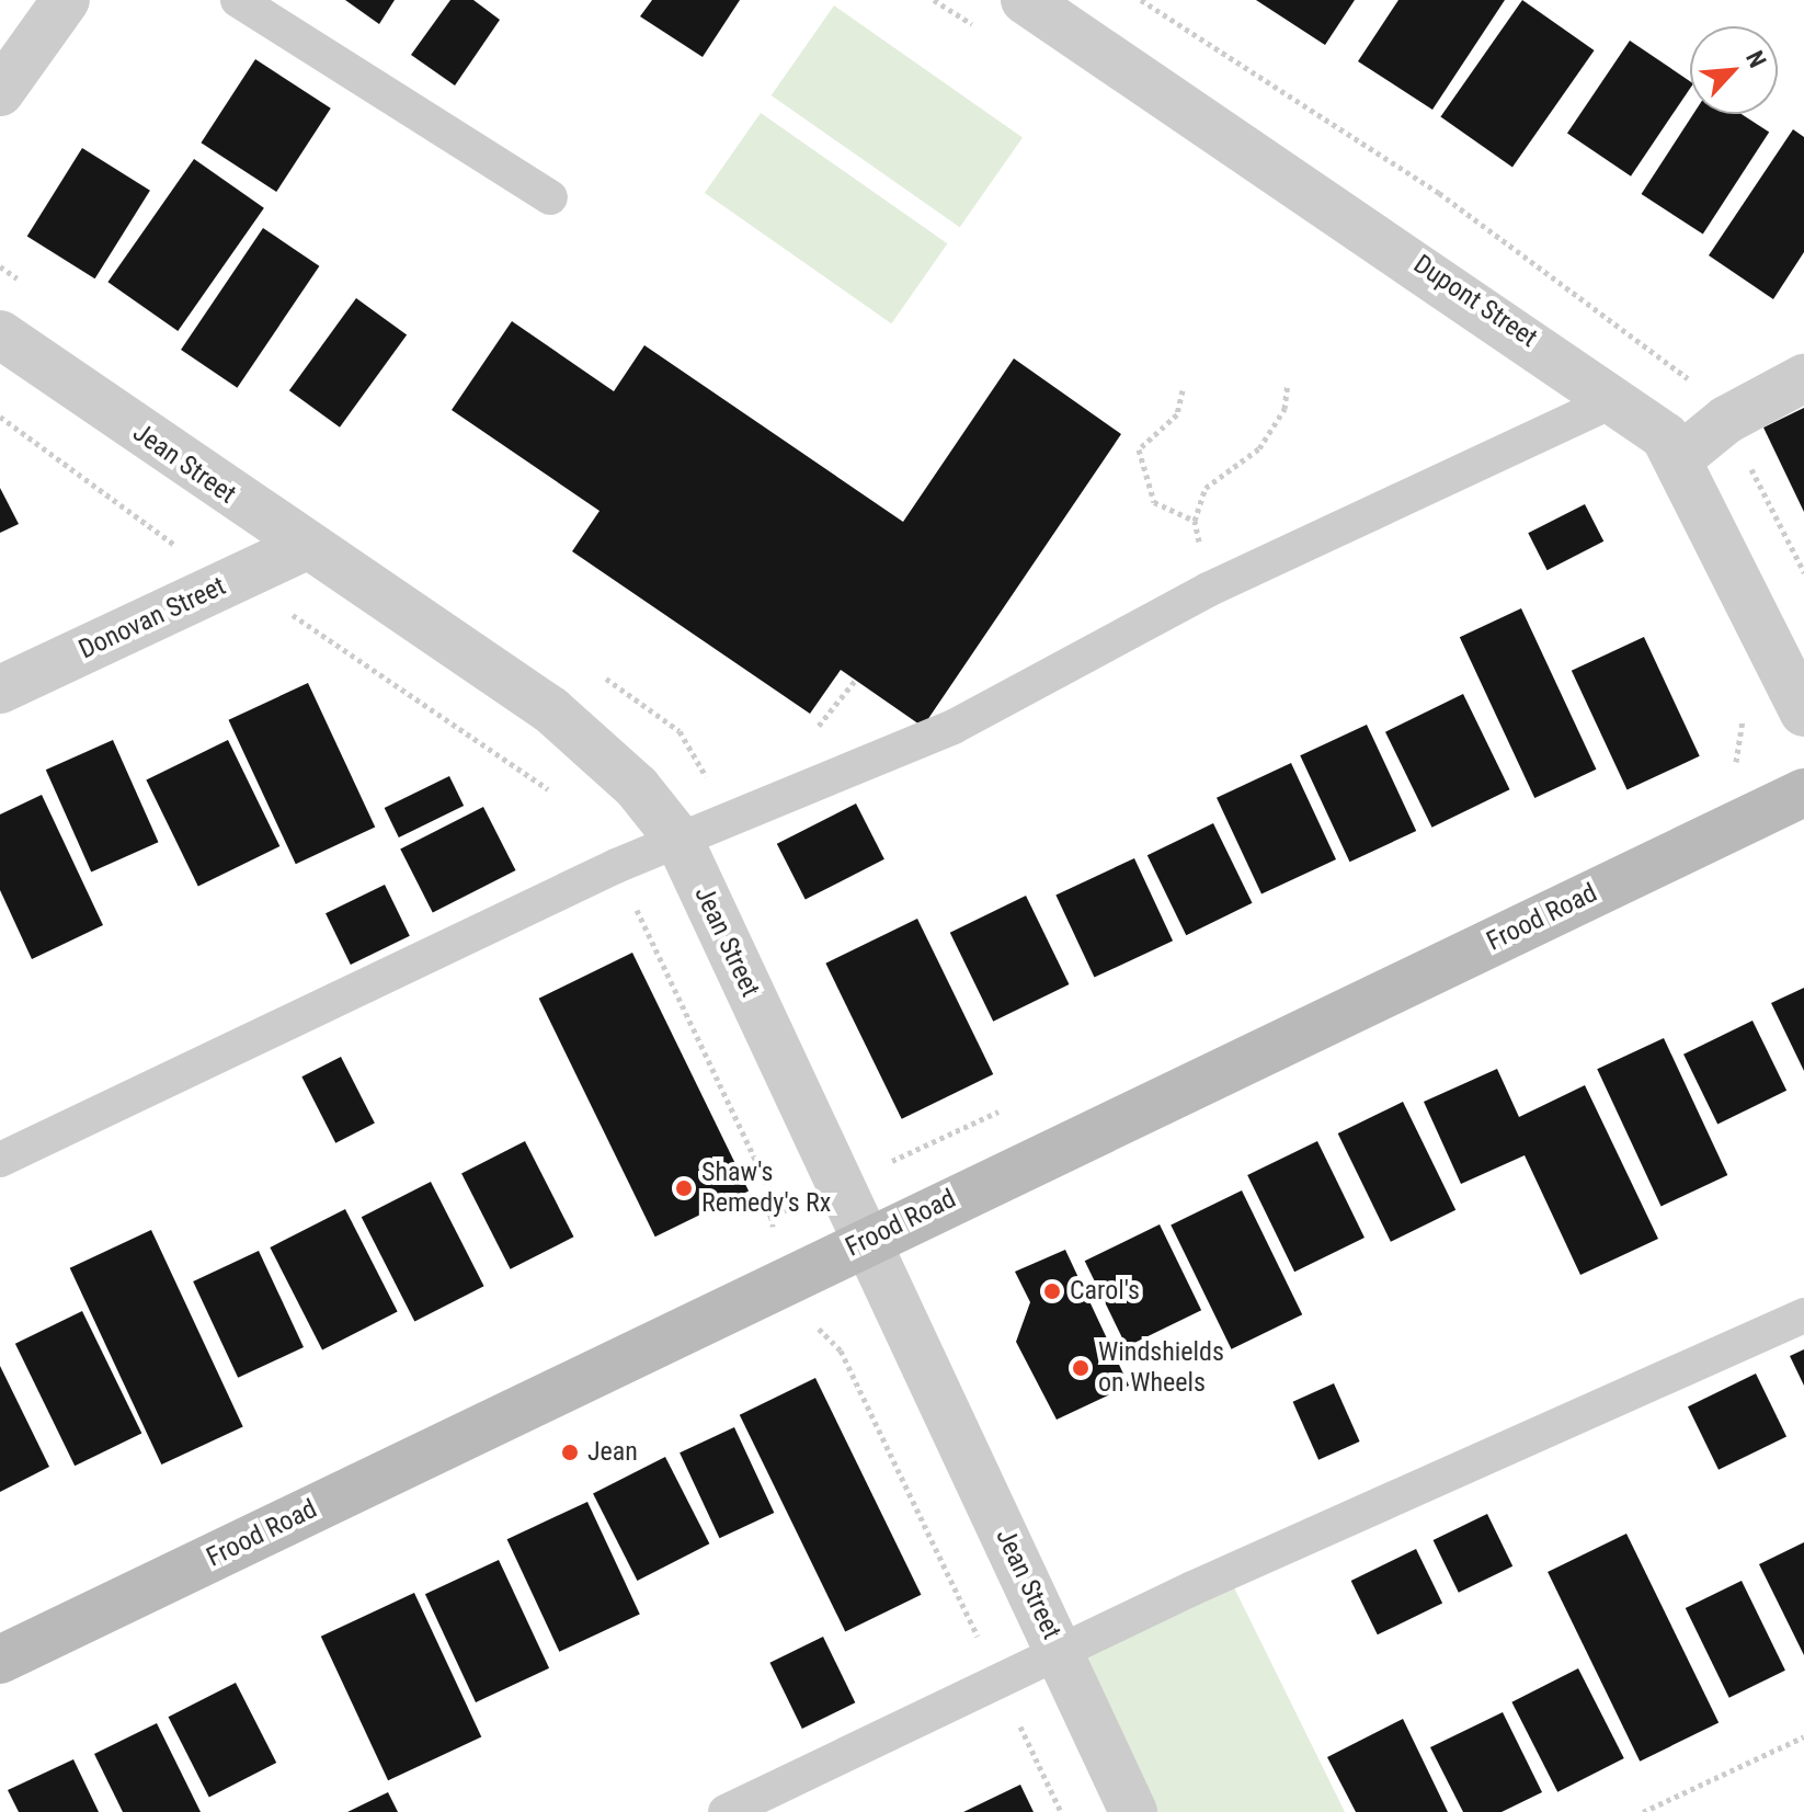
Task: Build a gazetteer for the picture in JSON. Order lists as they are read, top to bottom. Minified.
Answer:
{"streets":{"street":["Dupont Street","Jean Street","Donovan Street","Frood Road"]},"crossings":[["Jean Street","Donovan Street"],["Jean Street","Frood Road"]],"places":["Shaw's Remedy's Rx","Carol's","Windshields on Wheels","Jean"],"north":"top right"}
